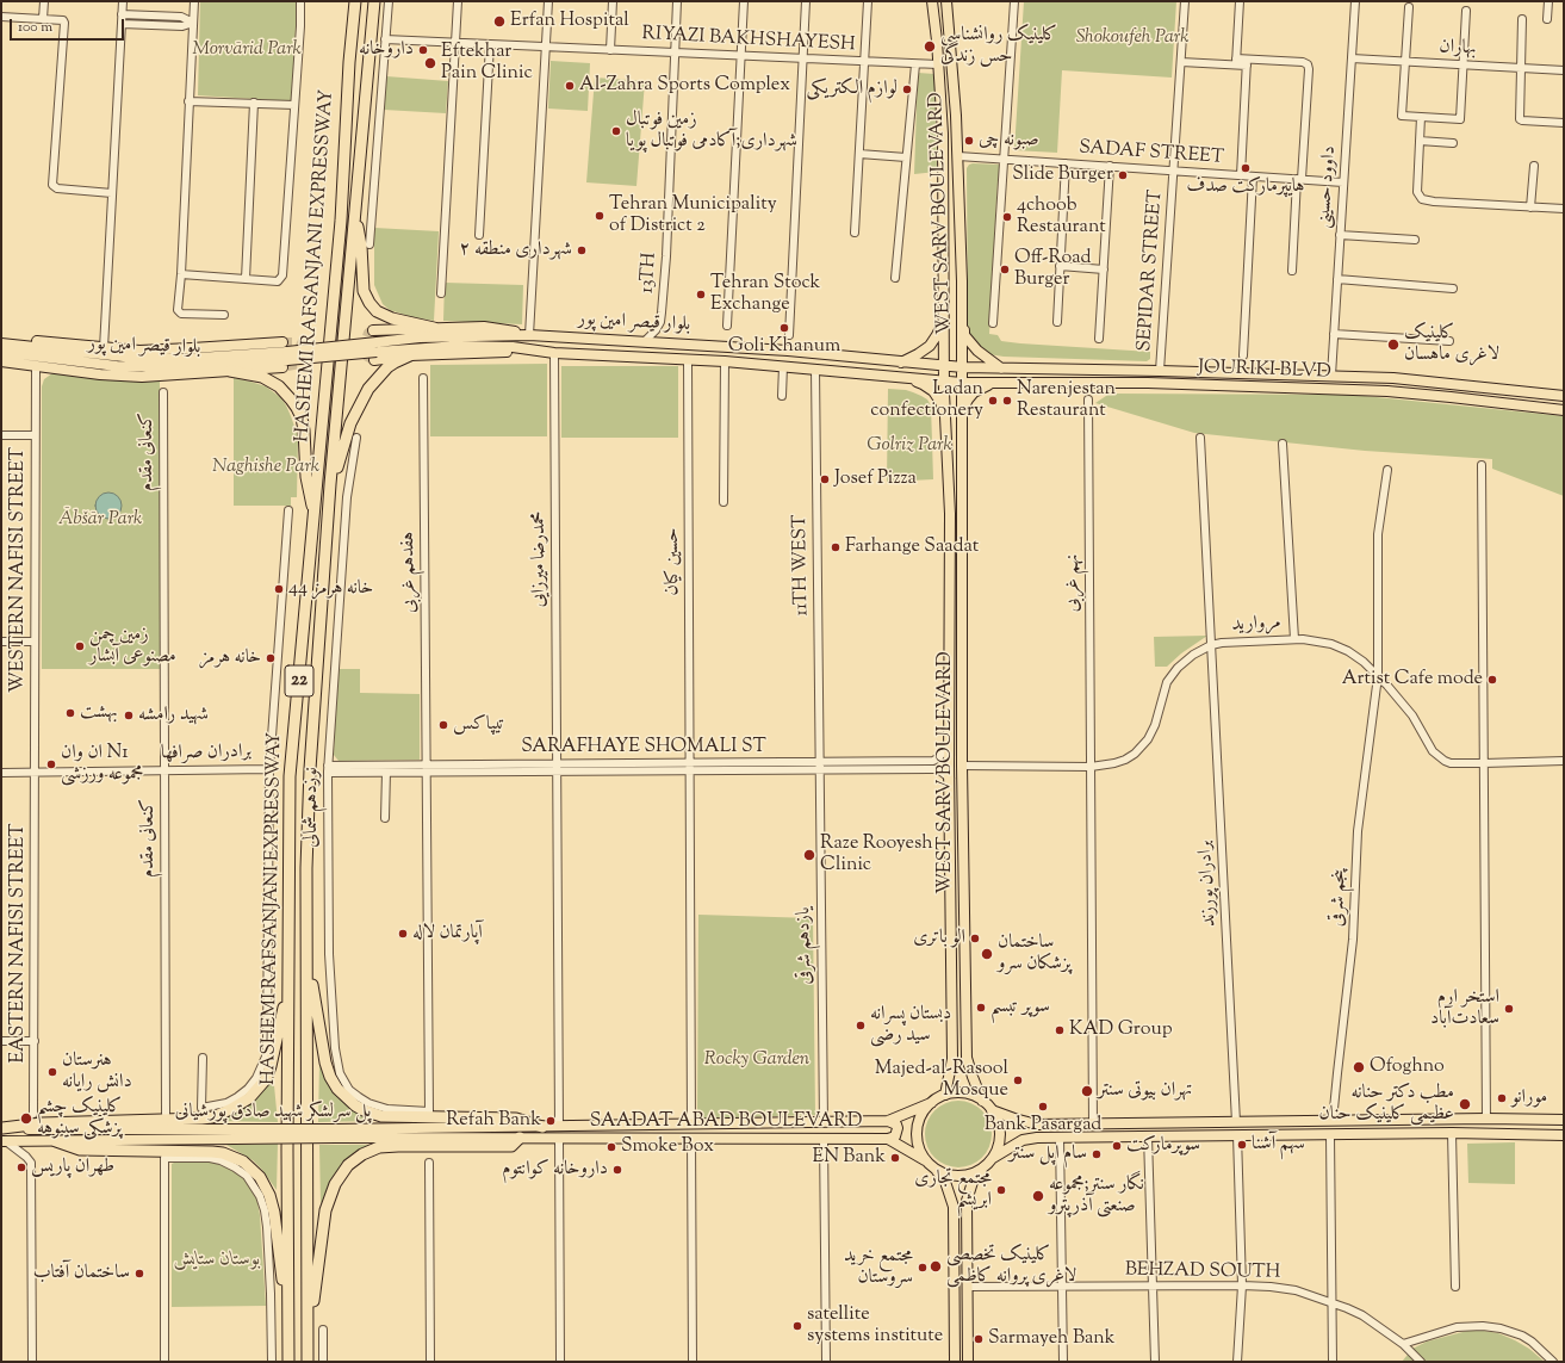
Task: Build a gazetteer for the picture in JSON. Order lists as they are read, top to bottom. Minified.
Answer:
{"streets":{"highway":["HASHEMI RAFSANJANI EXPRESSWAY","22"],"main road":["WEST SARV BOULEVARD","بلوار قیصر امین پور","JOURIKI BLVD","پل سرلشکر شهید صادق پورشیانی","SAADAT ABAD BOULEVARD"],"street":["RIYAZI BAKHSHAYESH","بهاران","SADAF STREET","داوود حسینی","SEPIDAR STREET","13TH","کنعانی مقدم","محمدرضا میرزایی","حسین کیان","11TH WEST","WESTERN NAFISI STREET","هفدهم غربی","نهم غربی","مروارید","SARAFHAYE SHOMALI ST","برادران صرافها","نوزدهم شمالی","برادران پورزند","پنجم شرقی","EASTERN NAFISI STREET","یازدهم شرقی","BEHZAD SOUTH"]},"crossings":[["RIYAZI BAKHSHAYESH","WEST SARV BOULEVARD"],["RIYAZI BAKHSHAYESH","13TH"],["بهاران","داوود حسینی"],["SADAF STREET","داوود حسینی"],["SADAF STREET","WEST SARV BOULEVARD"],["SADAF STREET","SEPIDAR STREET"],["داوود حسینی","JOURIKI BLVD"],["WEST SARV BOULEVARD","بلوار قیصر امین پور"],["WEST SARV BOULEVARD","JOURIKI BLVD"],["WEST SARV BOULEVARD","مروارید"],["WEST SARV BOULEVARD","SARAFHAYE SHOMALI ST"],["WEST SARV BOULEVARD","SAADAT ABAD BOULEVARD"],["SEPIDAR STREET","JOURIKI BLVD"],["13TH","بلوار قیصر امین پور"],["بلوار قیصر امین پور","JOURIKI BLVD"],["بلوار قیصر امین پور","محمدرضا میرزایی"],["بلوار قیصر امین پور","حسین کیان"],["بلوار قیصر امین پور","11TH WEST"],["کنعانی مقدم","برادران صرافها"],["محمدرضا میرزایی","SARAFHAYE SHOMALI ST"],["محمدرضا میرزایی","SAADAT ABAD BOULEVARD"],["حسین کیان","SARAFHAYE SHOMALI ST"],["حسین کیان","SAADAT ABAD BOULEVARD"],["11TH WEST","SARAFHAYE SHOMALI ST"],["11TH WEST","یازدهم شرقی"],["WESTERN NAFISI STREET","برادران صرافها"],["WESTERN NAFISI STREET","EASTERN NAFISI STREET"],["هفدهم غربی","SARAFHAYE SHOMALI ST"],["هفدهم غربی","نوزدهم شمالی"],["نهم غربی","مروارید"],["مروارید","برادران پورزند"],["مروارید","پنجم شرقی"],["SARAFHAYE SHOMALI ST","نوزدهم شمالی"],["SARAFHAYE SHOMALI ST","یازدهم شرقی"],["برادران صرافها","EASTERN NAFISI STREET"],["یازدهم شرقی","SAADAT ABAD BOULEVARD"],["پل سرلشکر شهید صادق پورشیانی","SAADAT ABAD BOULEVARD"]],"parks":["Shokoufeh Park","Morvārid Park","Golriz Park","Naghishe Park","Ābšār Park","Rocky Garden","بوستان ستایش"],"places":["Erfan Hospital","کلینیک روانشناسی حس زندگی","داروخانه","Eftekhar Pain Clinic","Al-Zahra Sports Complex","لوازم الکتریکی","زمین فوتبال شهرداری;آکادمی فوتبال پویا","صبونه چی","هایپرمارکت صدف","Slide Burger","Tehran Municipality of District 2","4choob Restaurant","شهرداری منطقه ۲","Off-Road Burger","Tehran Stock Exchange","Goli Khanum","کلینیک لاغری ماهسان","Ladan confectionery","Narenjestan Restaurant","Josef Pizza","Farhange Saadat","خانه هرمز 44","زمین چمن مصنوعی آبشار","خانه هرمز","Artist Cafe mode","بهشت","شهید رامشه","تیپاکس","ان وان N1 مجموعه ورزشی","Raze Rooyesh Clinic","آپارتمان لاله","الو باتری","ساختمان پزشکان سرو","سوپر تبسم","استخر ارم سعادت‌آباد","دبستان پسرانه سید رضی","KAD Group","Ofoghno","هنرستان دانش رایانه","Majed-al-Rasool Mosque","تهران بیوتی سنتر","مورانو","مطب دکتر حنانه عظیمی کلینیک حنان","Bank Pasargad","کلینیک چشم پزشکی سینوهه","Refah Bank","سهم آشنا","سوپرمارکت","Smoke Box","سام اپل سنتر","EN Bank","طهران پاریس","داروخانه کوانتوم","مجتمع تجاری ابریشم","نگار سنتر;مجموعه صنعتی آذرپترو","کلینیک تخصصی لاغری پروانه کاظمی","مجتمع خرید سروستان","ساختمان آفتاب","satellite systems institute","Sarmayeh Bank"],"scale_bar":"100 m"}
